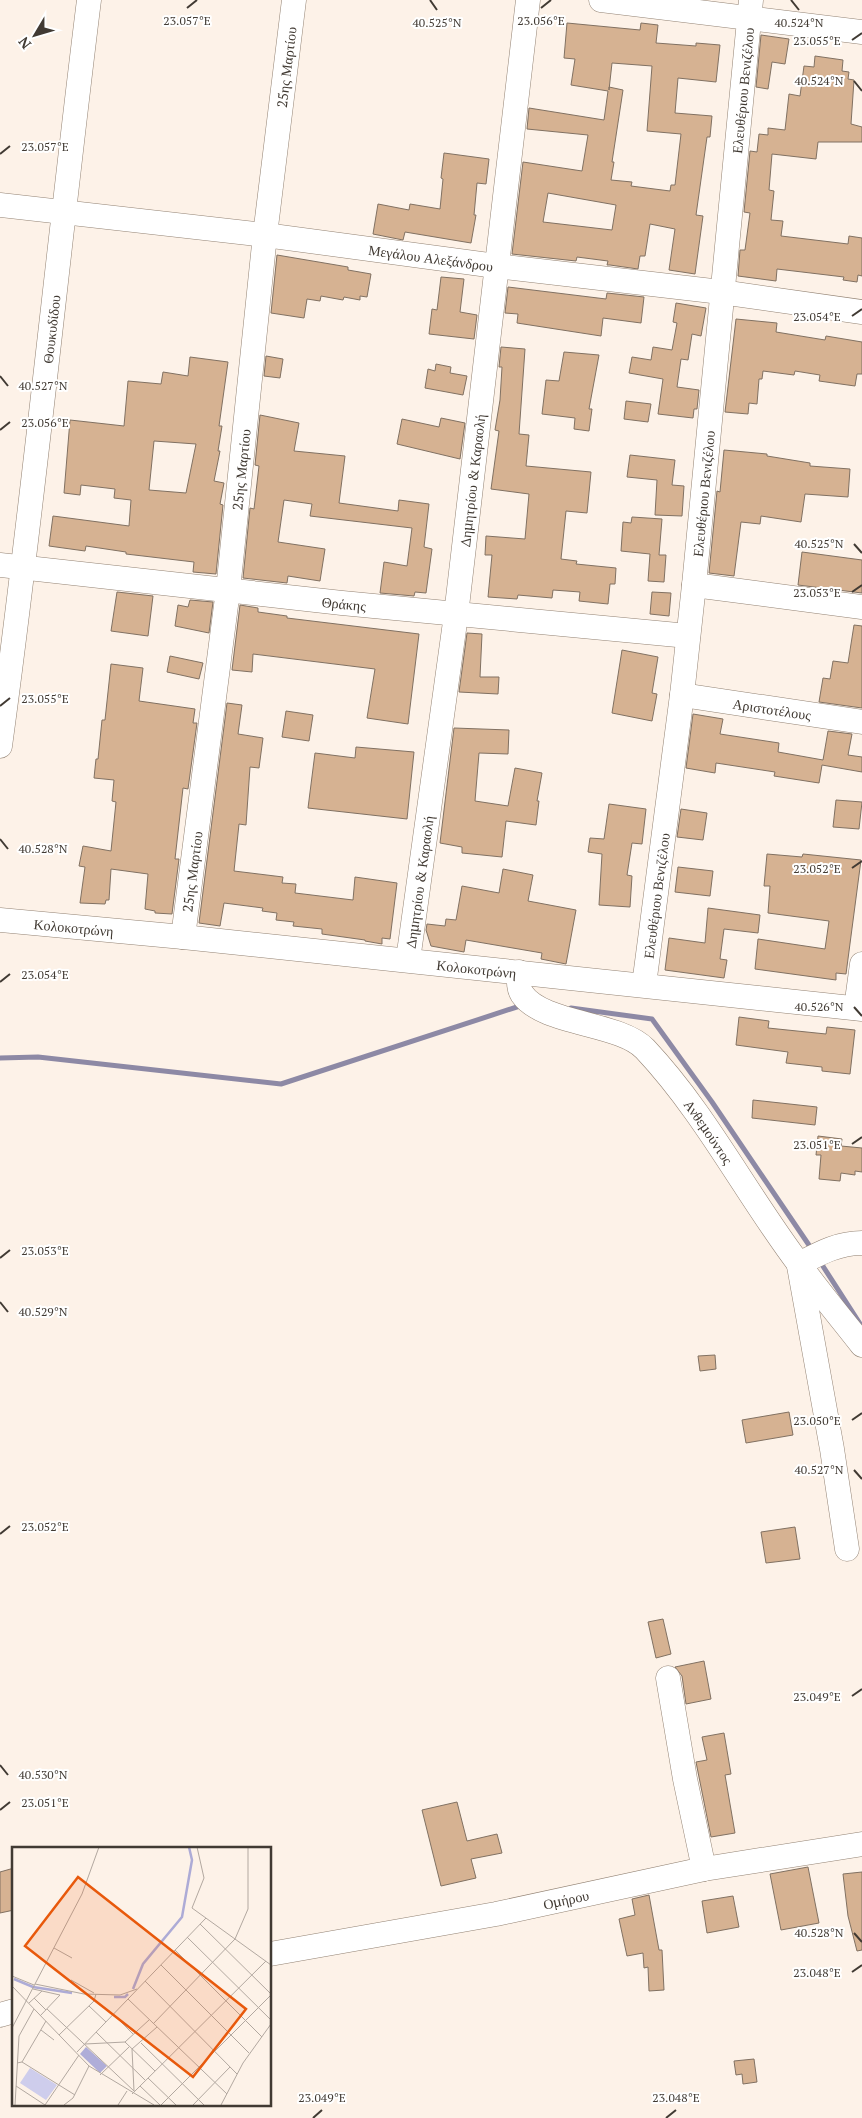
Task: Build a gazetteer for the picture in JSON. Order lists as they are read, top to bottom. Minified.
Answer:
{"streets":{"street":["25ης Μαρτίου","Ελευθέριου Βενιζέλου","Μεγάλου Αλεξάνδρου","Θουκυδίδου","Δημητρίου & Καραολή","Θράκης","Αριστοτέλους","Κολοκοτρώνη","Ανθεμούντος","Ομήρου"]},"crossings":[["25ης Μαρτίου","Μεγάλου Αλεξάνδρου"],["25ης Μαρτίου","Θράκης"],["25ης Μαρτίου","Κολοκοτρώνη"],["Ελευθέριου Βενιζέλου","Μεγάλου Αλεξάνδρου"],["Ελευθέριου Βενιζέλου","Θράκης"],["Ελευθέριου Βενιζέλου","Αριστοτέλους"],["Ελευθέριου Βενιζέλου","Κολοκοτρώνη"],["Μεγάλου Αλεξάνδρου","Θουκυδίδου"],["Μεγάλου Αλεξάνδρου","Δημητρίου & Καραολή"],["Θουκυδίδου","Θράκης"],["Δημητρίου & Καραολή","Θράκης"],["Δημητρίου & Καραολή","Κολοκοτρώνη"],["Κολοκοτρώνη","Ανθεμούντος"]],"north":"bottom left","coordinates":["23.057°E","23.056°E","40.525°N","40.524°N","23.055°E","23.054°E","40.527°N","23.053°E","40.528°N","23.052°E","40.526°N","23.051°E","40.529°N","23.050°E","23.049°E","40.530°N","23.048°E"]}
